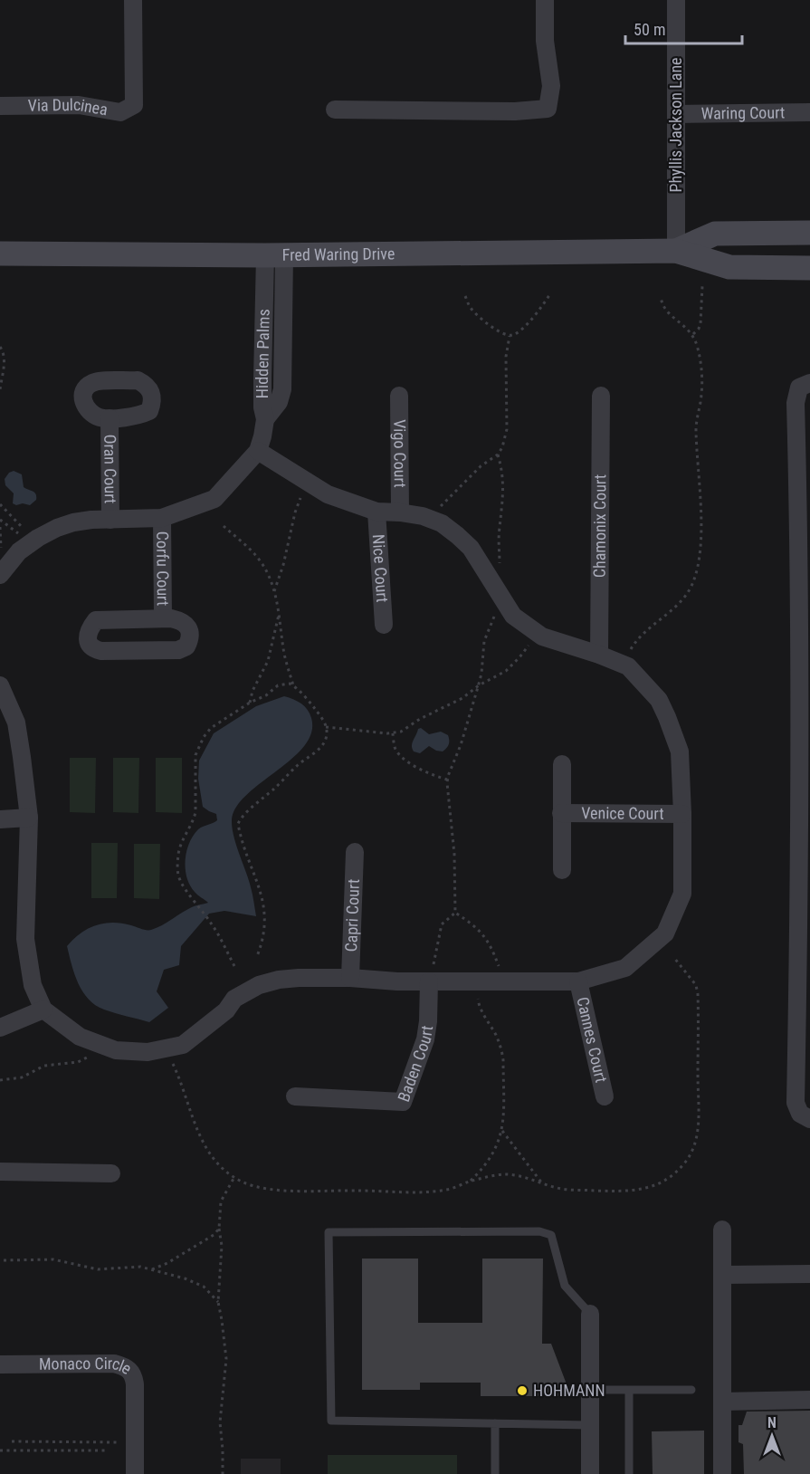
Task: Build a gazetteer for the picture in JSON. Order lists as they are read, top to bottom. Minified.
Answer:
{"streets":{"main road":["Fred Waring Drive"],"street":["Via Dulcinea","Waring Court","Phyllis Jackson Lane","Hidden Palms","Vigo Court","Oran Court","Chamonix Court","Corfu Court","Nice Court","Venice Court","Capri Court","Cannes Court","Baden Court","Monaco Circle"]},"crossings":[["Waring Court","Phyllis Jackson Lane"],["Phyllis Jackson Lane","Fred Waring Drive"],["Fred Waring Drive","Hidden Palms"]],"places":["HOHMANN"],"scale_bar":"50 m","north":"top"}
